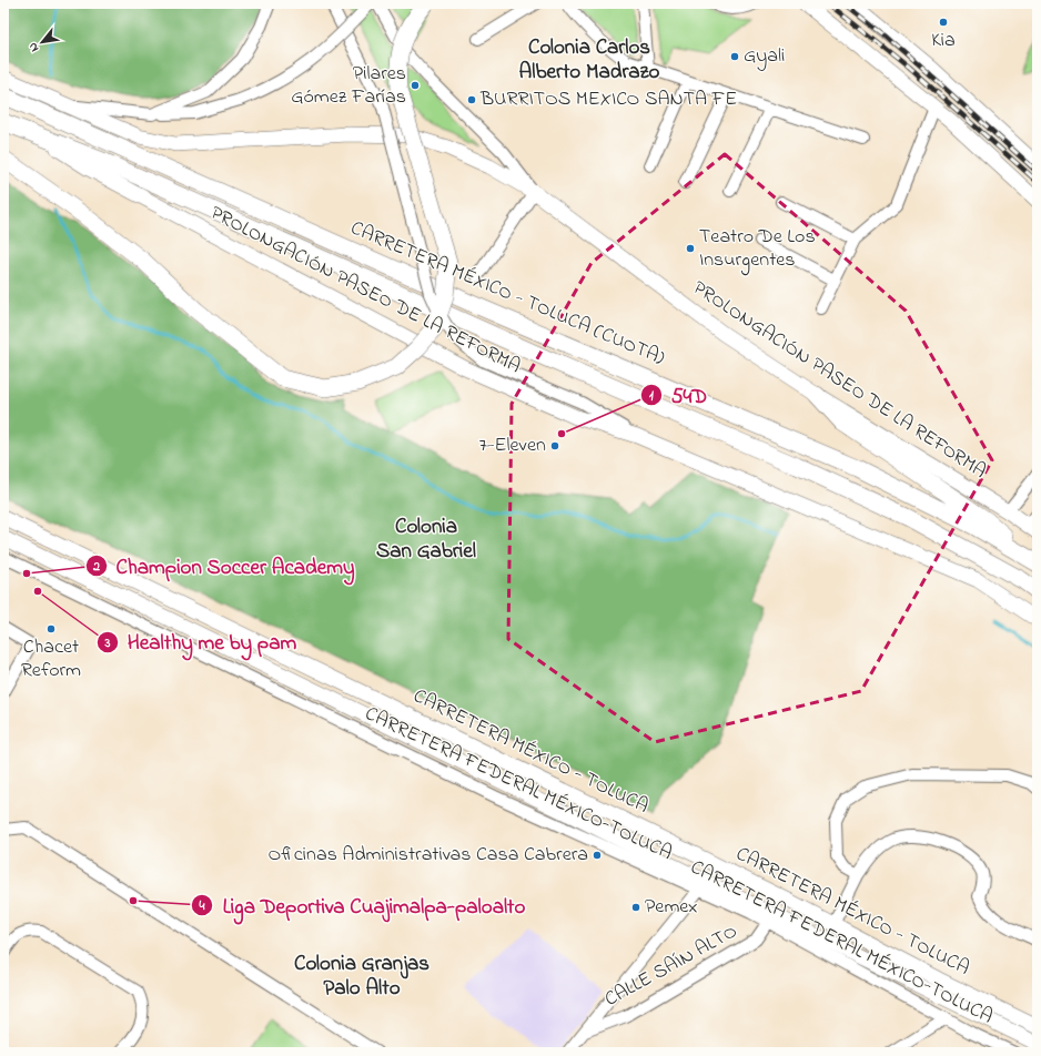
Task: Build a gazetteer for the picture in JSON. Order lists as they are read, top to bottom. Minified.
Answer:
{"streets":{"highway":["CARRETERA MÉXICO - TOLUCA (CUOTA)"],"main road":["PROLONGACIÓN PASEO DE LA REFORMA","CARRETERA MÉXICO - TOLUCA"],"street":["CARRETERA FEDERAL MÉXICO-TOLUCA","CALLE SAÍN ALTO"]},"crossings":[["PROLONGACIÓN PASEO DE LA REFORMA","CARRETERA MÉXICO - TOLUCA (CUOTA)"],["CARRETERA FEDERAL MÉXICO-TOLUCA","CALLE SAÍN ALTO"]],"districts":["Colonia Carlos Alberto Madrazo","Colonia San Gabriel","Colonia Granjas Palo Alto"],"places":["Kia","Gyali","Pilares Gómez Farías","BURRITOS MEXICO SANTA FE","Teatro De Los Insurgentes","54D","7-Eleven","Champion Soccer Academy","Healthy me by pam","Chacet Reform","Oficinas Administrativas Casa Cabrera","Liga Deportiva Cuajimalpa-paloalto","Pemex"],"north":"bottom left"}
